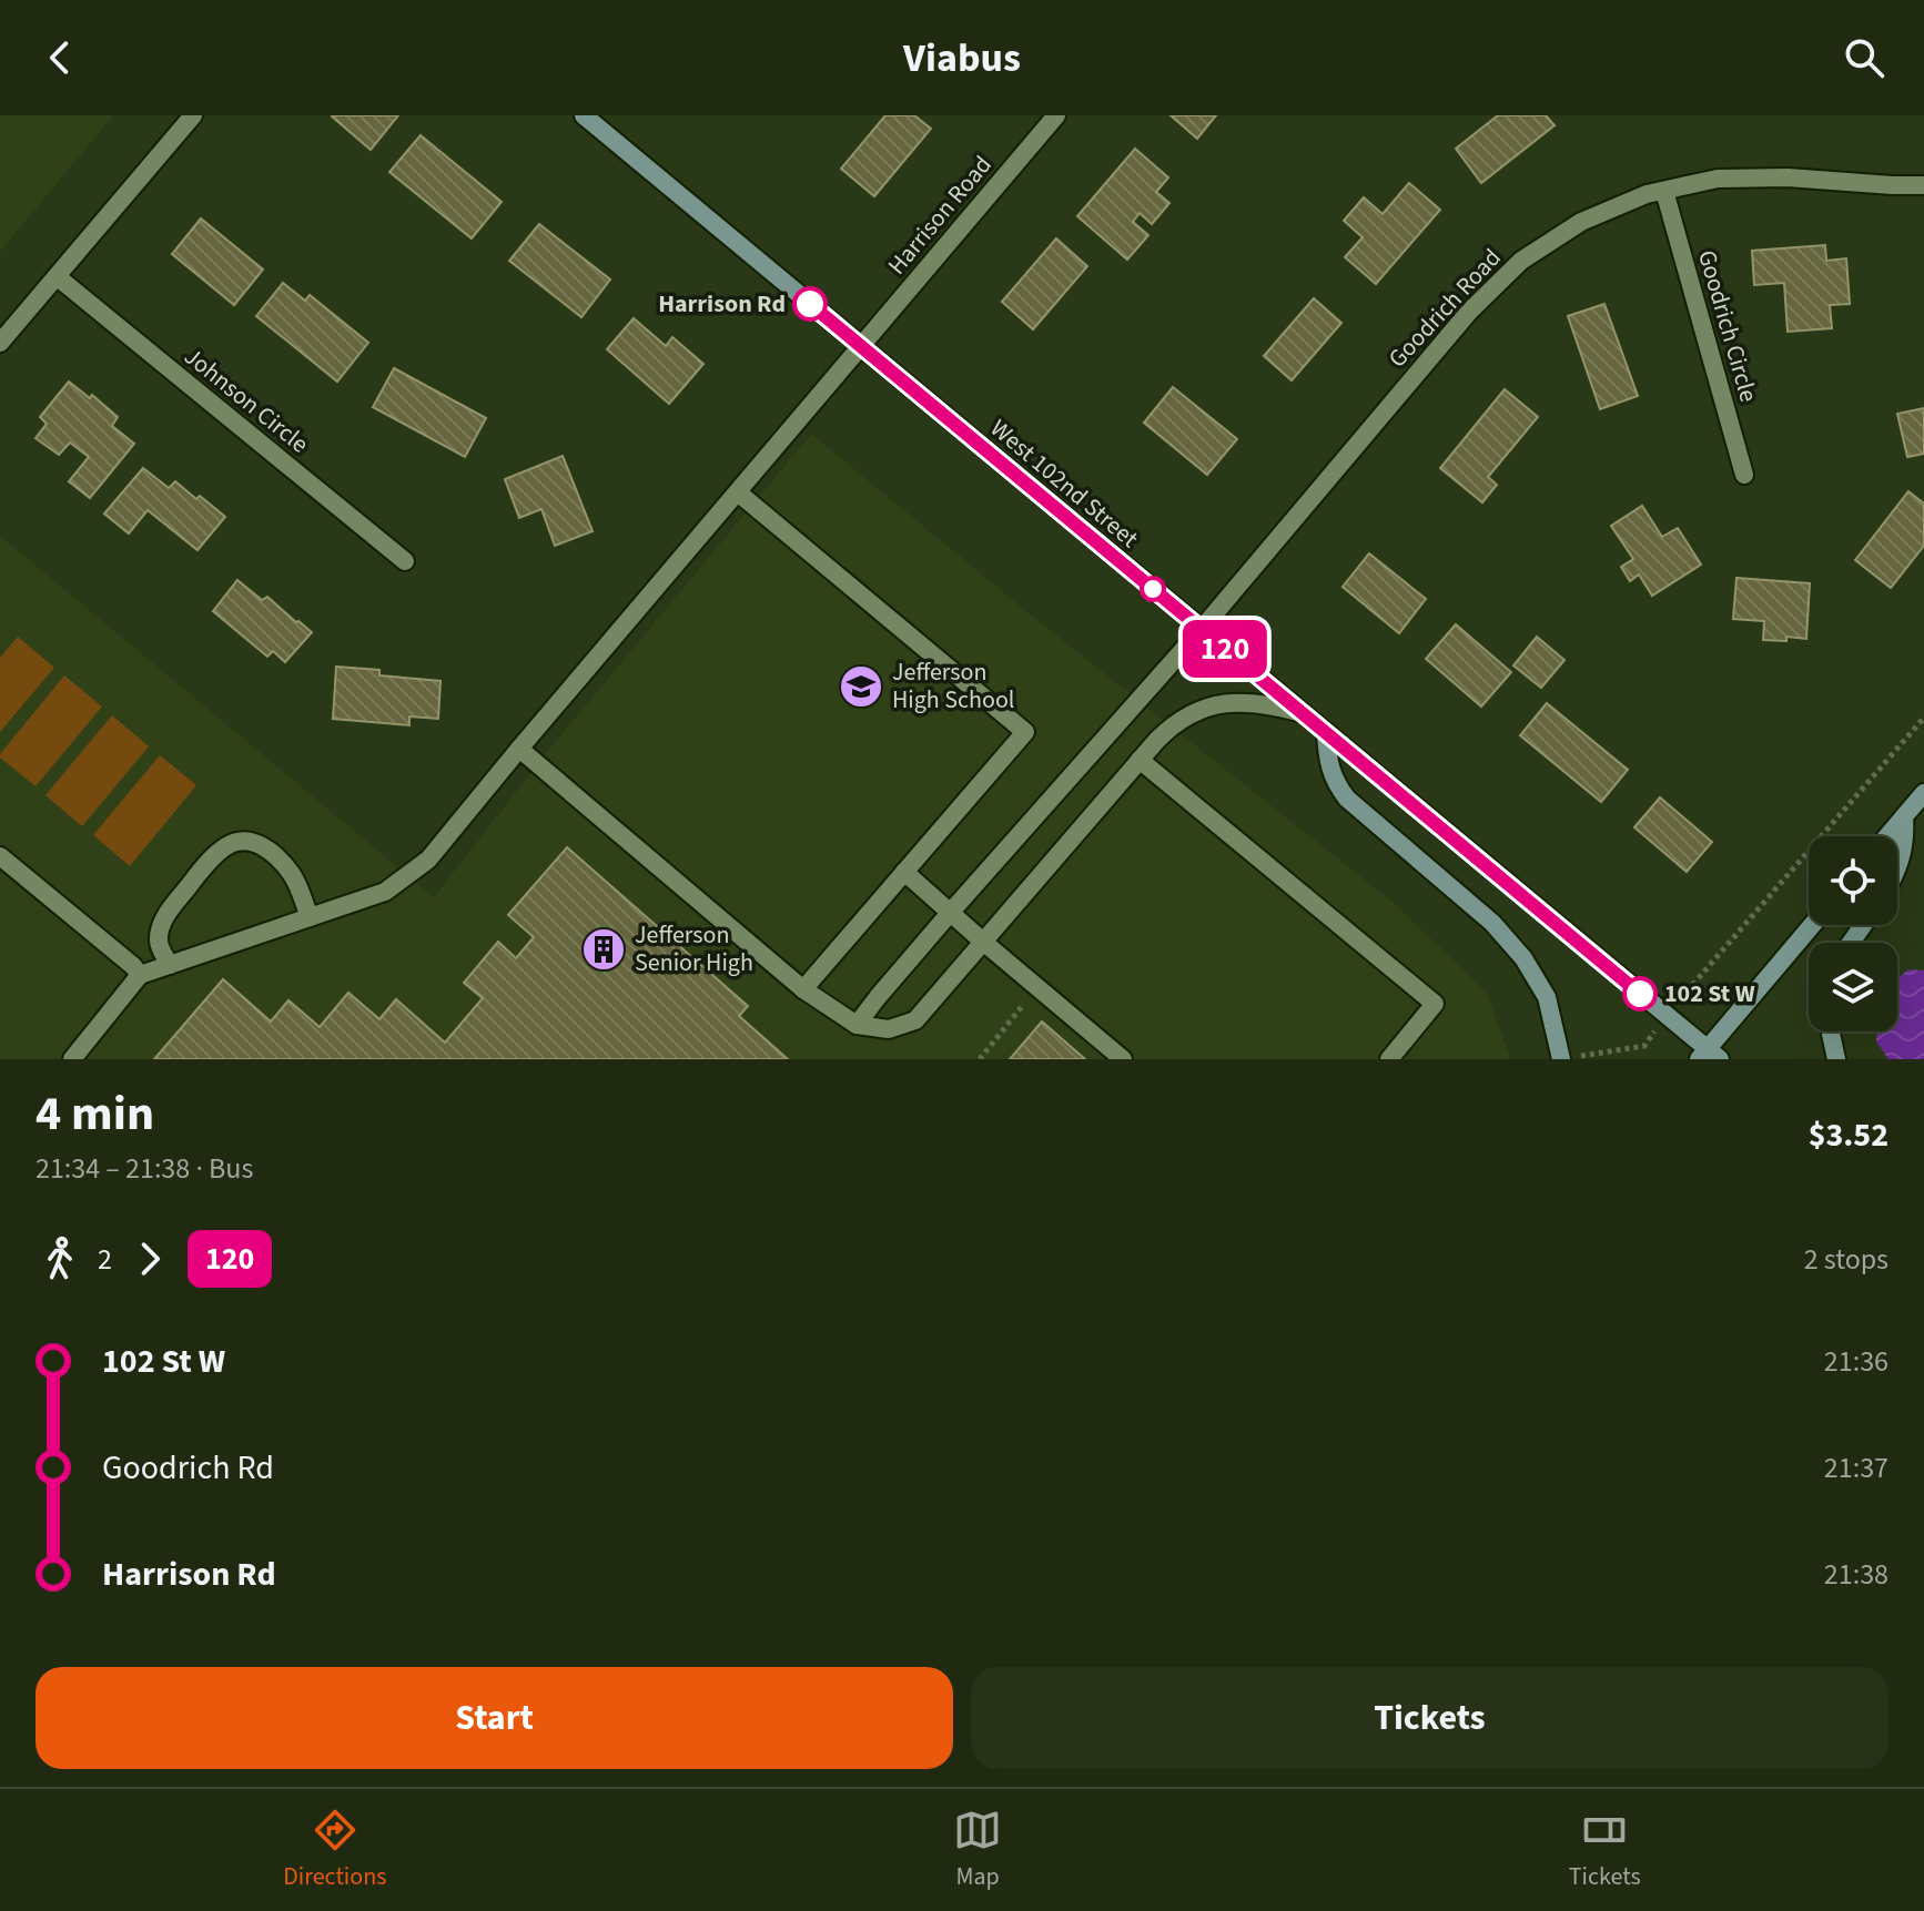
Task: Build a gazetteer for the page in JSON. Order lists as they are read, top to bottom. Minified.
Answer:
{"streets":{"street":["Harrison Road","Goodrich Road","Goodrich Circle","Johnson Circle","West 102nd Street"]},"crossings":[["Harrison Road","West 102nd Street"],["Goodrich Road","Goodrich Circle"],["Goodrich Road","West 102nd Street"]],"places":{"other":["Harrison Rd","102 St W"],"school or university":["Jefferson High School"],"building":["Jefferson Senior High"]},"lines":["bus line 120"],"page":{"header":"Viabus","on_map":"120","heading":["4 min","21:34 – 21:38 · Bus","$3.52"],"legs":["2","120","2 stops"],"list":[{"name":"102 St W","value":"21:36"},{"name":"Goodrich Rd","value":"21:37"},{"name":"Harrison Rd","value":"21:38"}],"buttons":["Start","Tickets"],"tabs":["Directions","Map","Tickets"]}}
